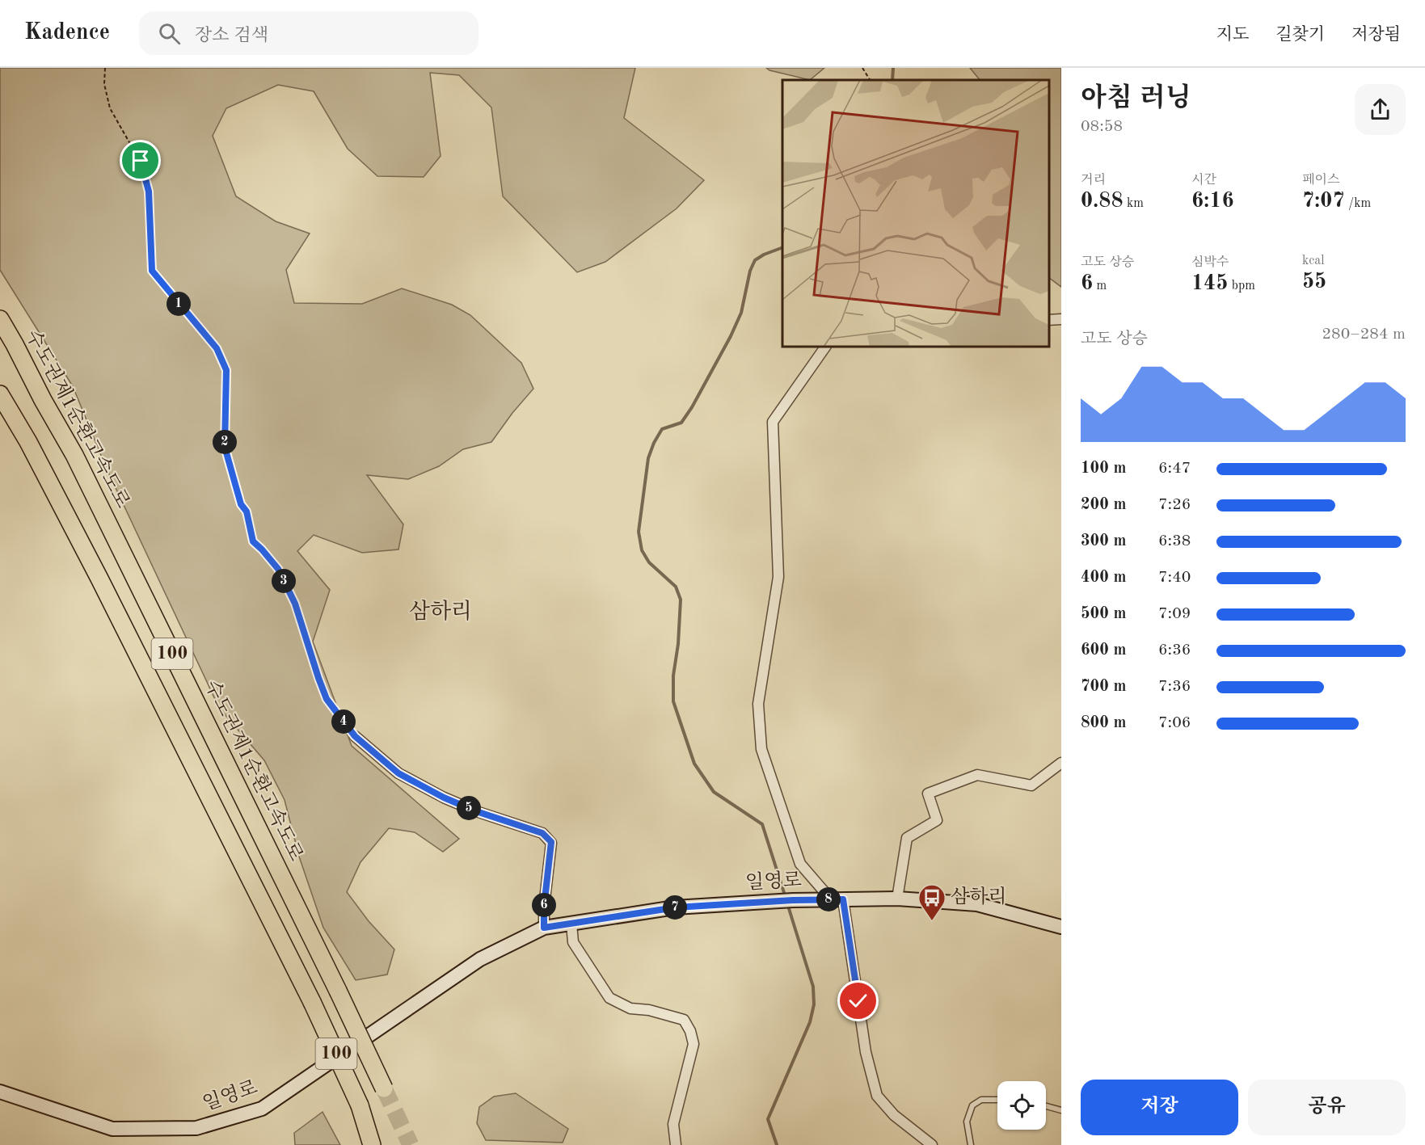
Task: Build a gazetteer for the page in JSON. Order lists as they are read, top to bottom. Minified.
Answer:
{"streets":{"highway":["수도권제1순환고속도로","100"],"main road":["일영로"]},"districts":["삼하리"],"places":{"bus stop":["삼하리"]},"page":{"header":"Kadence","search":"장소 검색","nav":["지도","길찾기","저장됨"],"heading":["아침 러닝","08:58"],"stats":[["거리","0.88 km"],["시간","6:16"],["페이스","7:07 /km"],["고도 상승","6 m"],["심박수","145 bpm"],["kcal","55"]],"pins":["1","2","3","4","5","8","6","7"],"chart":["고도 상승","280–284 m"],"list":[{"name":"100 m","note":"6:47"},{"name":"200 m","note":"7:26"},{"name":"300 m","note":"6:38"},{"name":"400 m","note":"7:40"},{"name":"500 m","note":"7:09"},{"name":"600 m","note":"6:36"},{"name":"700 m","note":"7:36"},{"name":"800 m","note":"7:06"}],"buttons":["저장","공유"]}}
